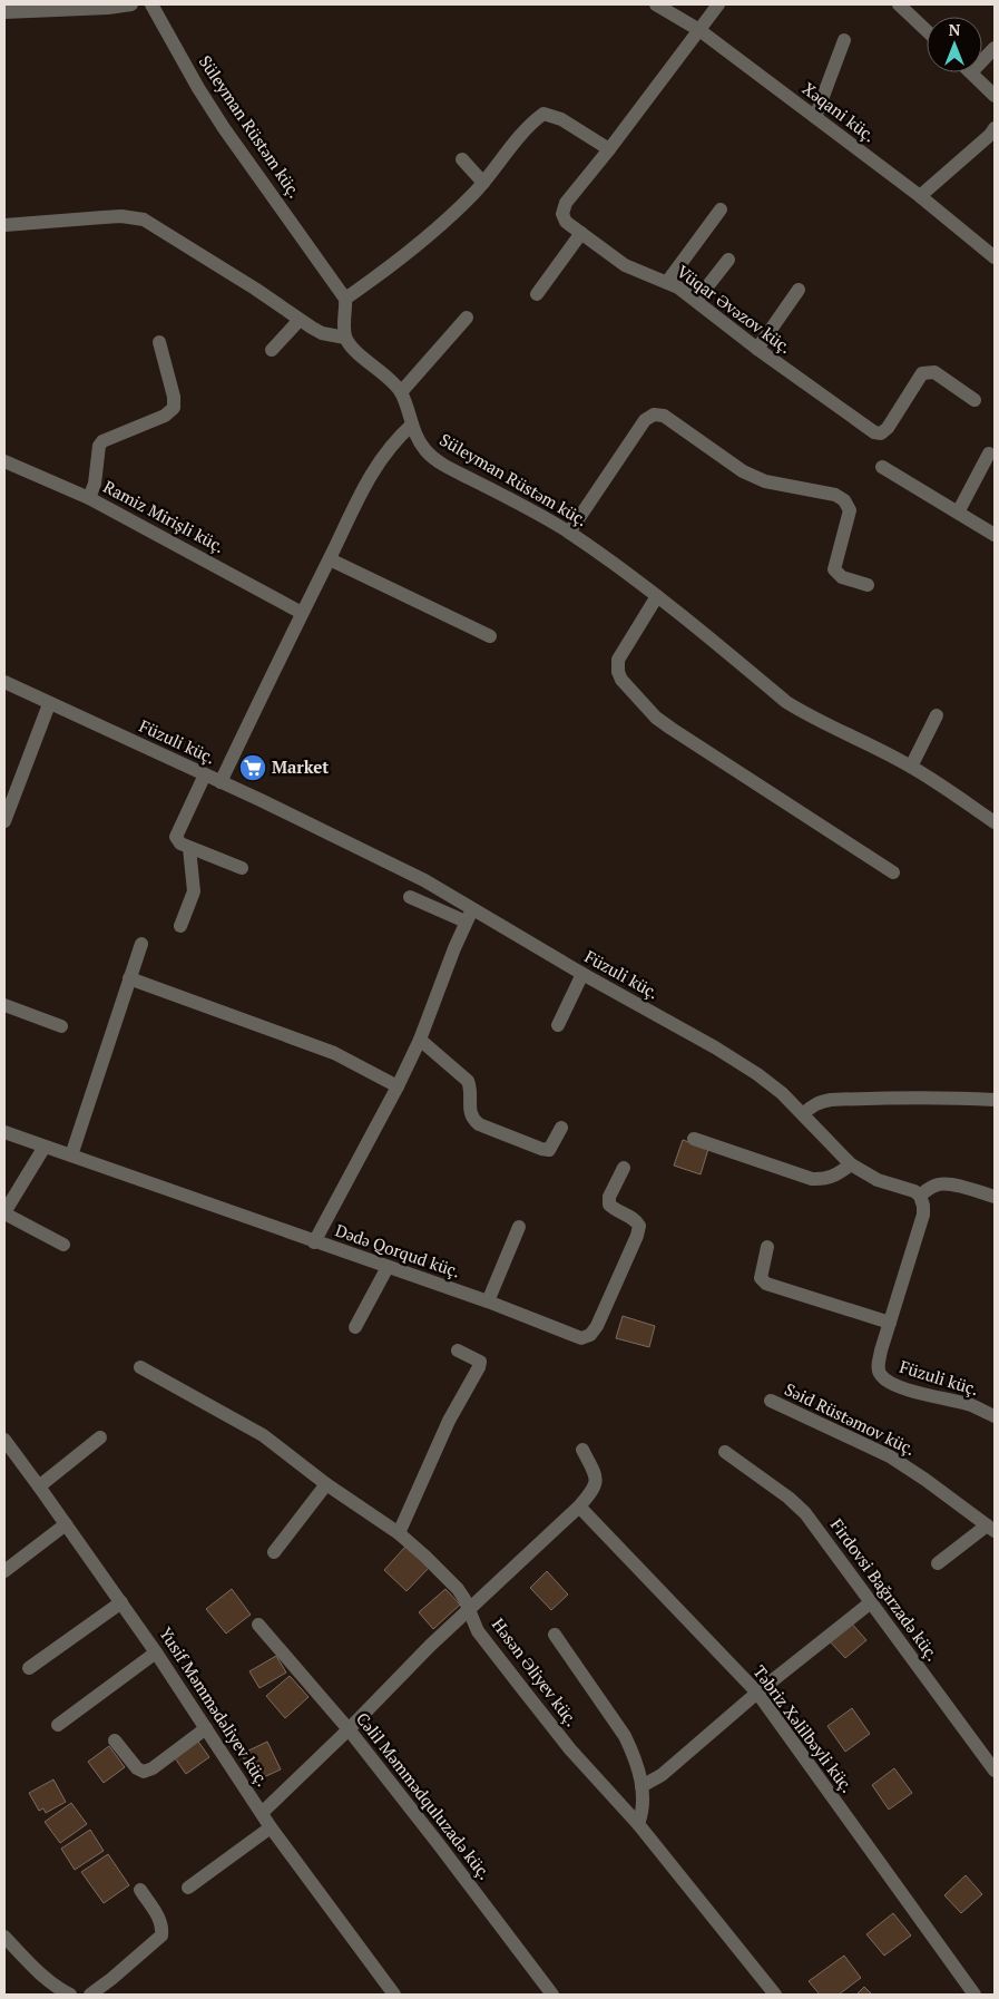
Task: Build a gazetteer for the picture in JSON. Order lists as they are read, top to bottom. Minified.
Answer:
{"streets":{"street":["Xəqani küç.","Süleyman Rüstəm küç.","Vüqar Əvəzov küç.","Ramiz Mirişli küç.","Füzuli küç.","Dədə Qorqud küç.","Səid Rüstəmov küç.","Firdovsi Bağırzadə küç.","Həsən Əliyev küç.","Yusif Məmmədəliyev küç.","Təbriz Xəlilbəyli küç.","Cəlil Məmmədquluzadə küç."]},"crossings":[["Xəqani küç.","Vüqar Əvəzov küç."]],"places":{"supermarket":["Market"]},"north":"top"}
